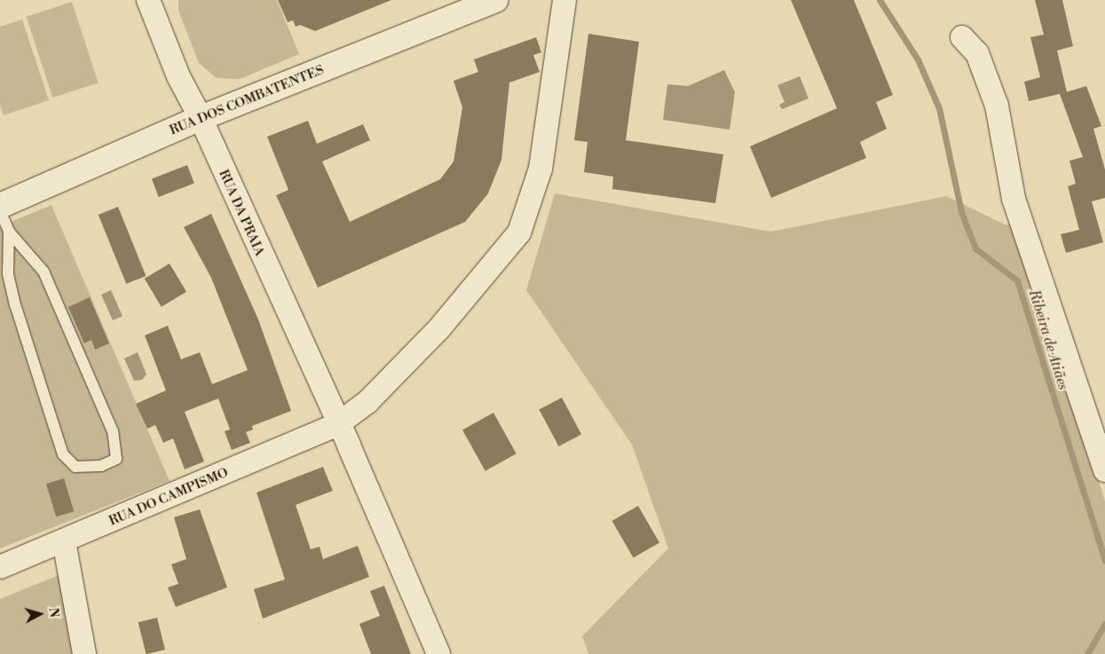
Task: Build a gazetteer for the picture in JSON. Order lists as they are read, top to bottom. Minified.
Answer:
{"streets":{"main road":["RUA DOS COMBATENTES"],"street":["RUA DA PRAIA","RUA DO CAMPISMO"]},"crossings":[["RUA DOS COMBATENTES","RUA DA PRAIA"],["RUA DA PRAIA","RUA DO CAMPISMO"]],"water":["Ribeira de Atiães"],"north":"right"}
